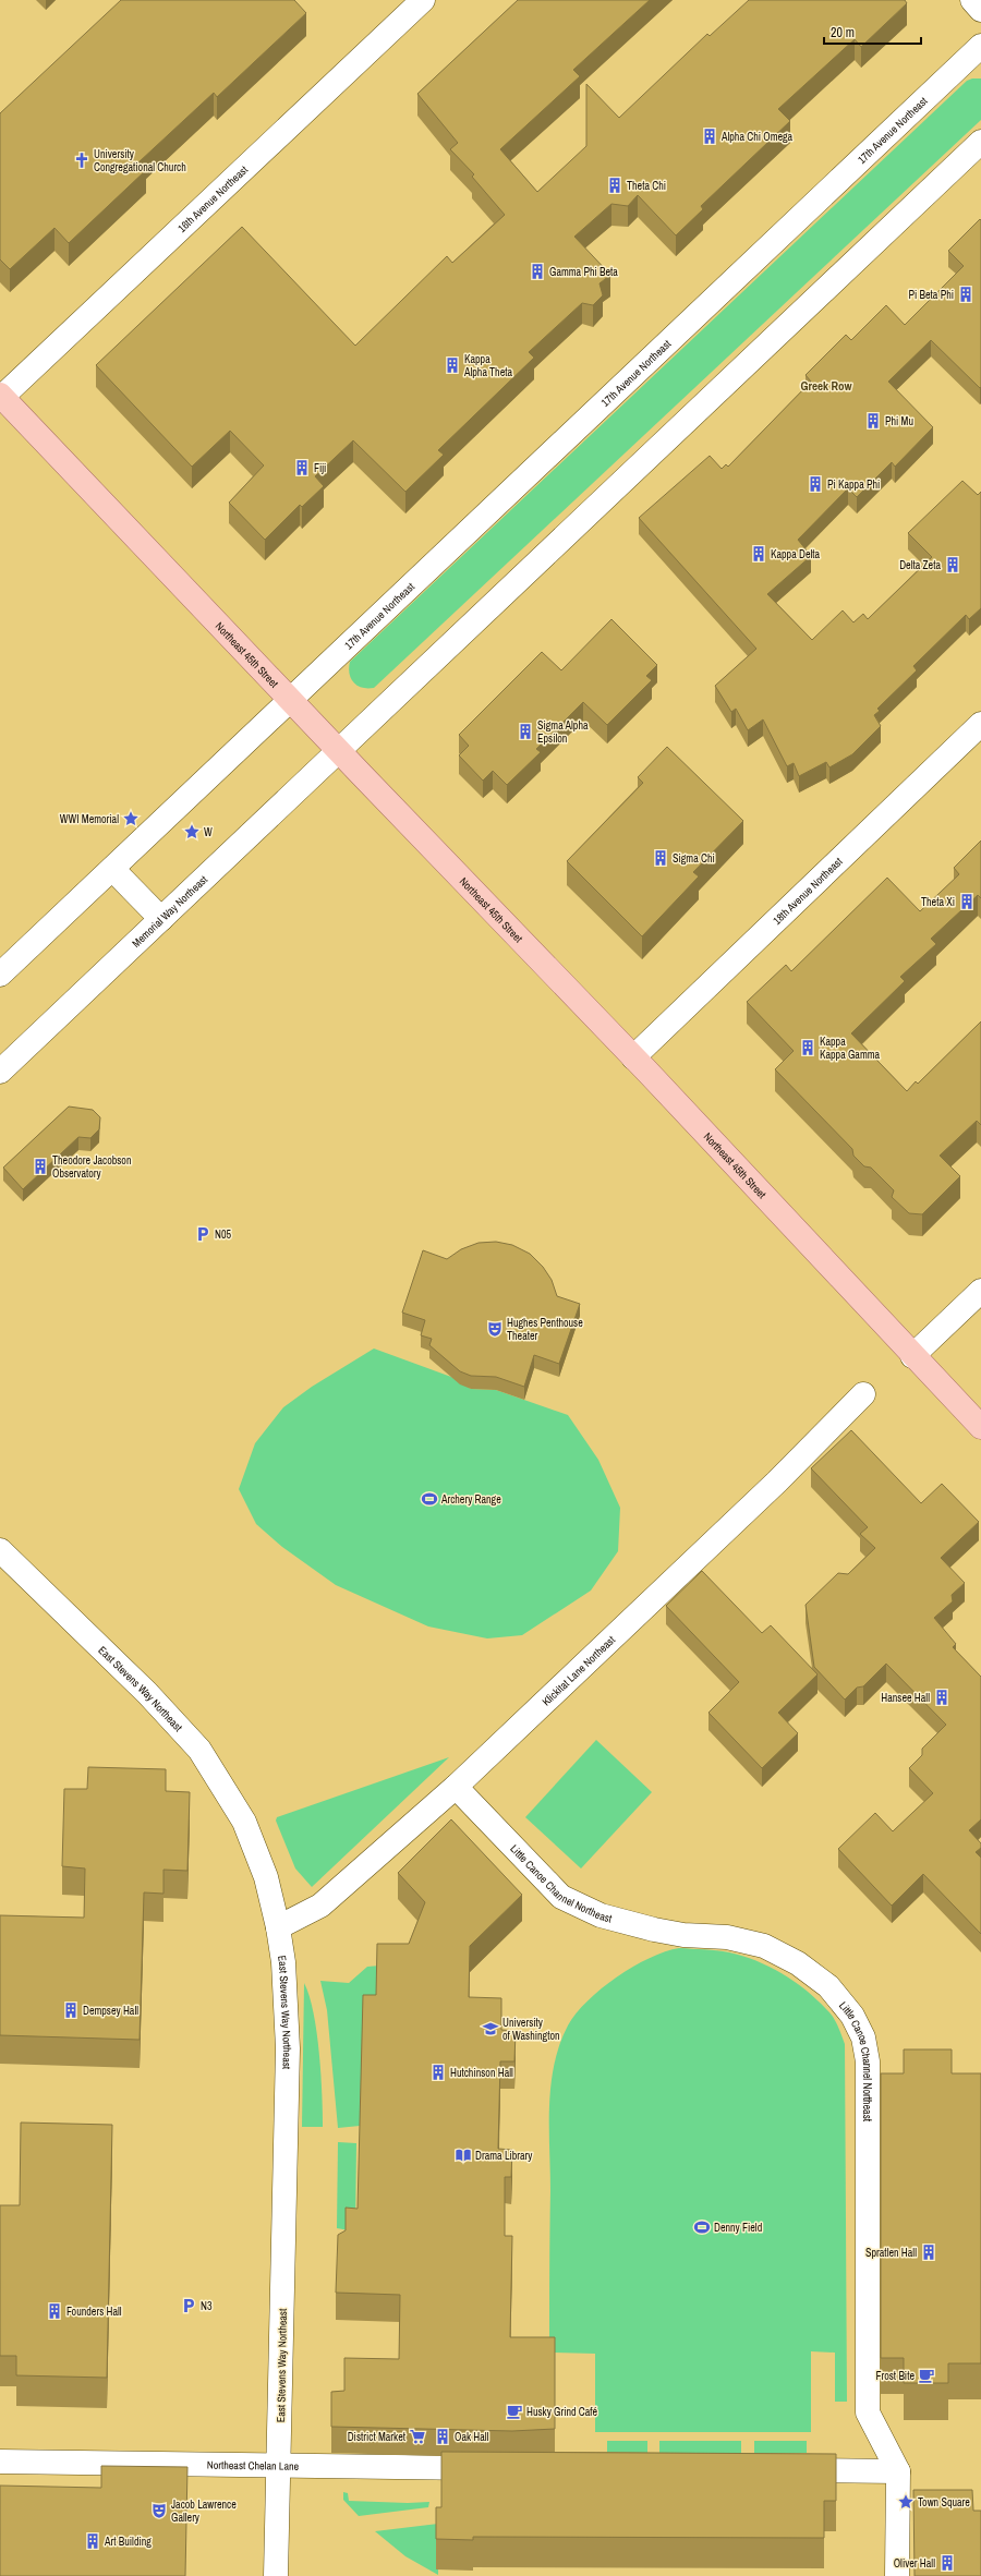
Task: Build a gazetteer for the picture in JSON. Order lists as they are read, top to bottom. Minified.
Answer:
{"streets":{"main road":["Northeast 45th Street"],"street":["17th Avenue Northeast","16th Avenue Northeast","18th Avenue Northeast","Memorial Way Northeast","Klickitat Lane Northeast","East Stevens Way Northeast","Little Canoe Channel Northeast","Northeast Chelan Lane"]},"crossings":[["17th Avenue Northeast","Northeast 45th Street"],["16th Avenue Northeast","Northeast 45th Street"],["Northeast 45th Street","18th Avenue Northeast"],["Northeast 45th Street","Memorial Way Northeast"],["Klickitat Lane Northeast","East Stevens Way Northeast"],["Klickitat Lane Northeast","Little Canoe Channel Northeast"],["East Stevens Way Northeast","Northeast Chelan Lane"]],"districts":["Greek Row"],"places":{"building":["Alpha Chi Omega","Theta Chi","Gamma Phi Beta","Pi Beta Phi","Kappa Alpha Theta","Phi Mu","Fiji","Pi Kappa Phi","Kappa Delta","Delta Zeta","Sigma Alpha Epsilon","Sigma Chi","Theta Xi","Kappa Kappa Gamma","Theodore Jacobson Observatory","Hansee Hall","Dempsey Hall","Hutchinson Hall","Spratlen Hall","Founders Hall","Oak Hall","Art Building","Oliver Hall"],"church":["University Congregational Church"],"place":["WWI Memorial","W","Town Square"],"parking":["N05","N3"],"theatre":["Hughes Penthouse Theater","Jacob Lawrence Gallery"],"sports":["Archery Range","Denny Field"],"school or university":["University of Washington"],"library":["Drama Library"],"cafe":["Frost Bite","Husky Grind Café"],"supermarket":["District Market"]},"scale_bar":"20 m"}
